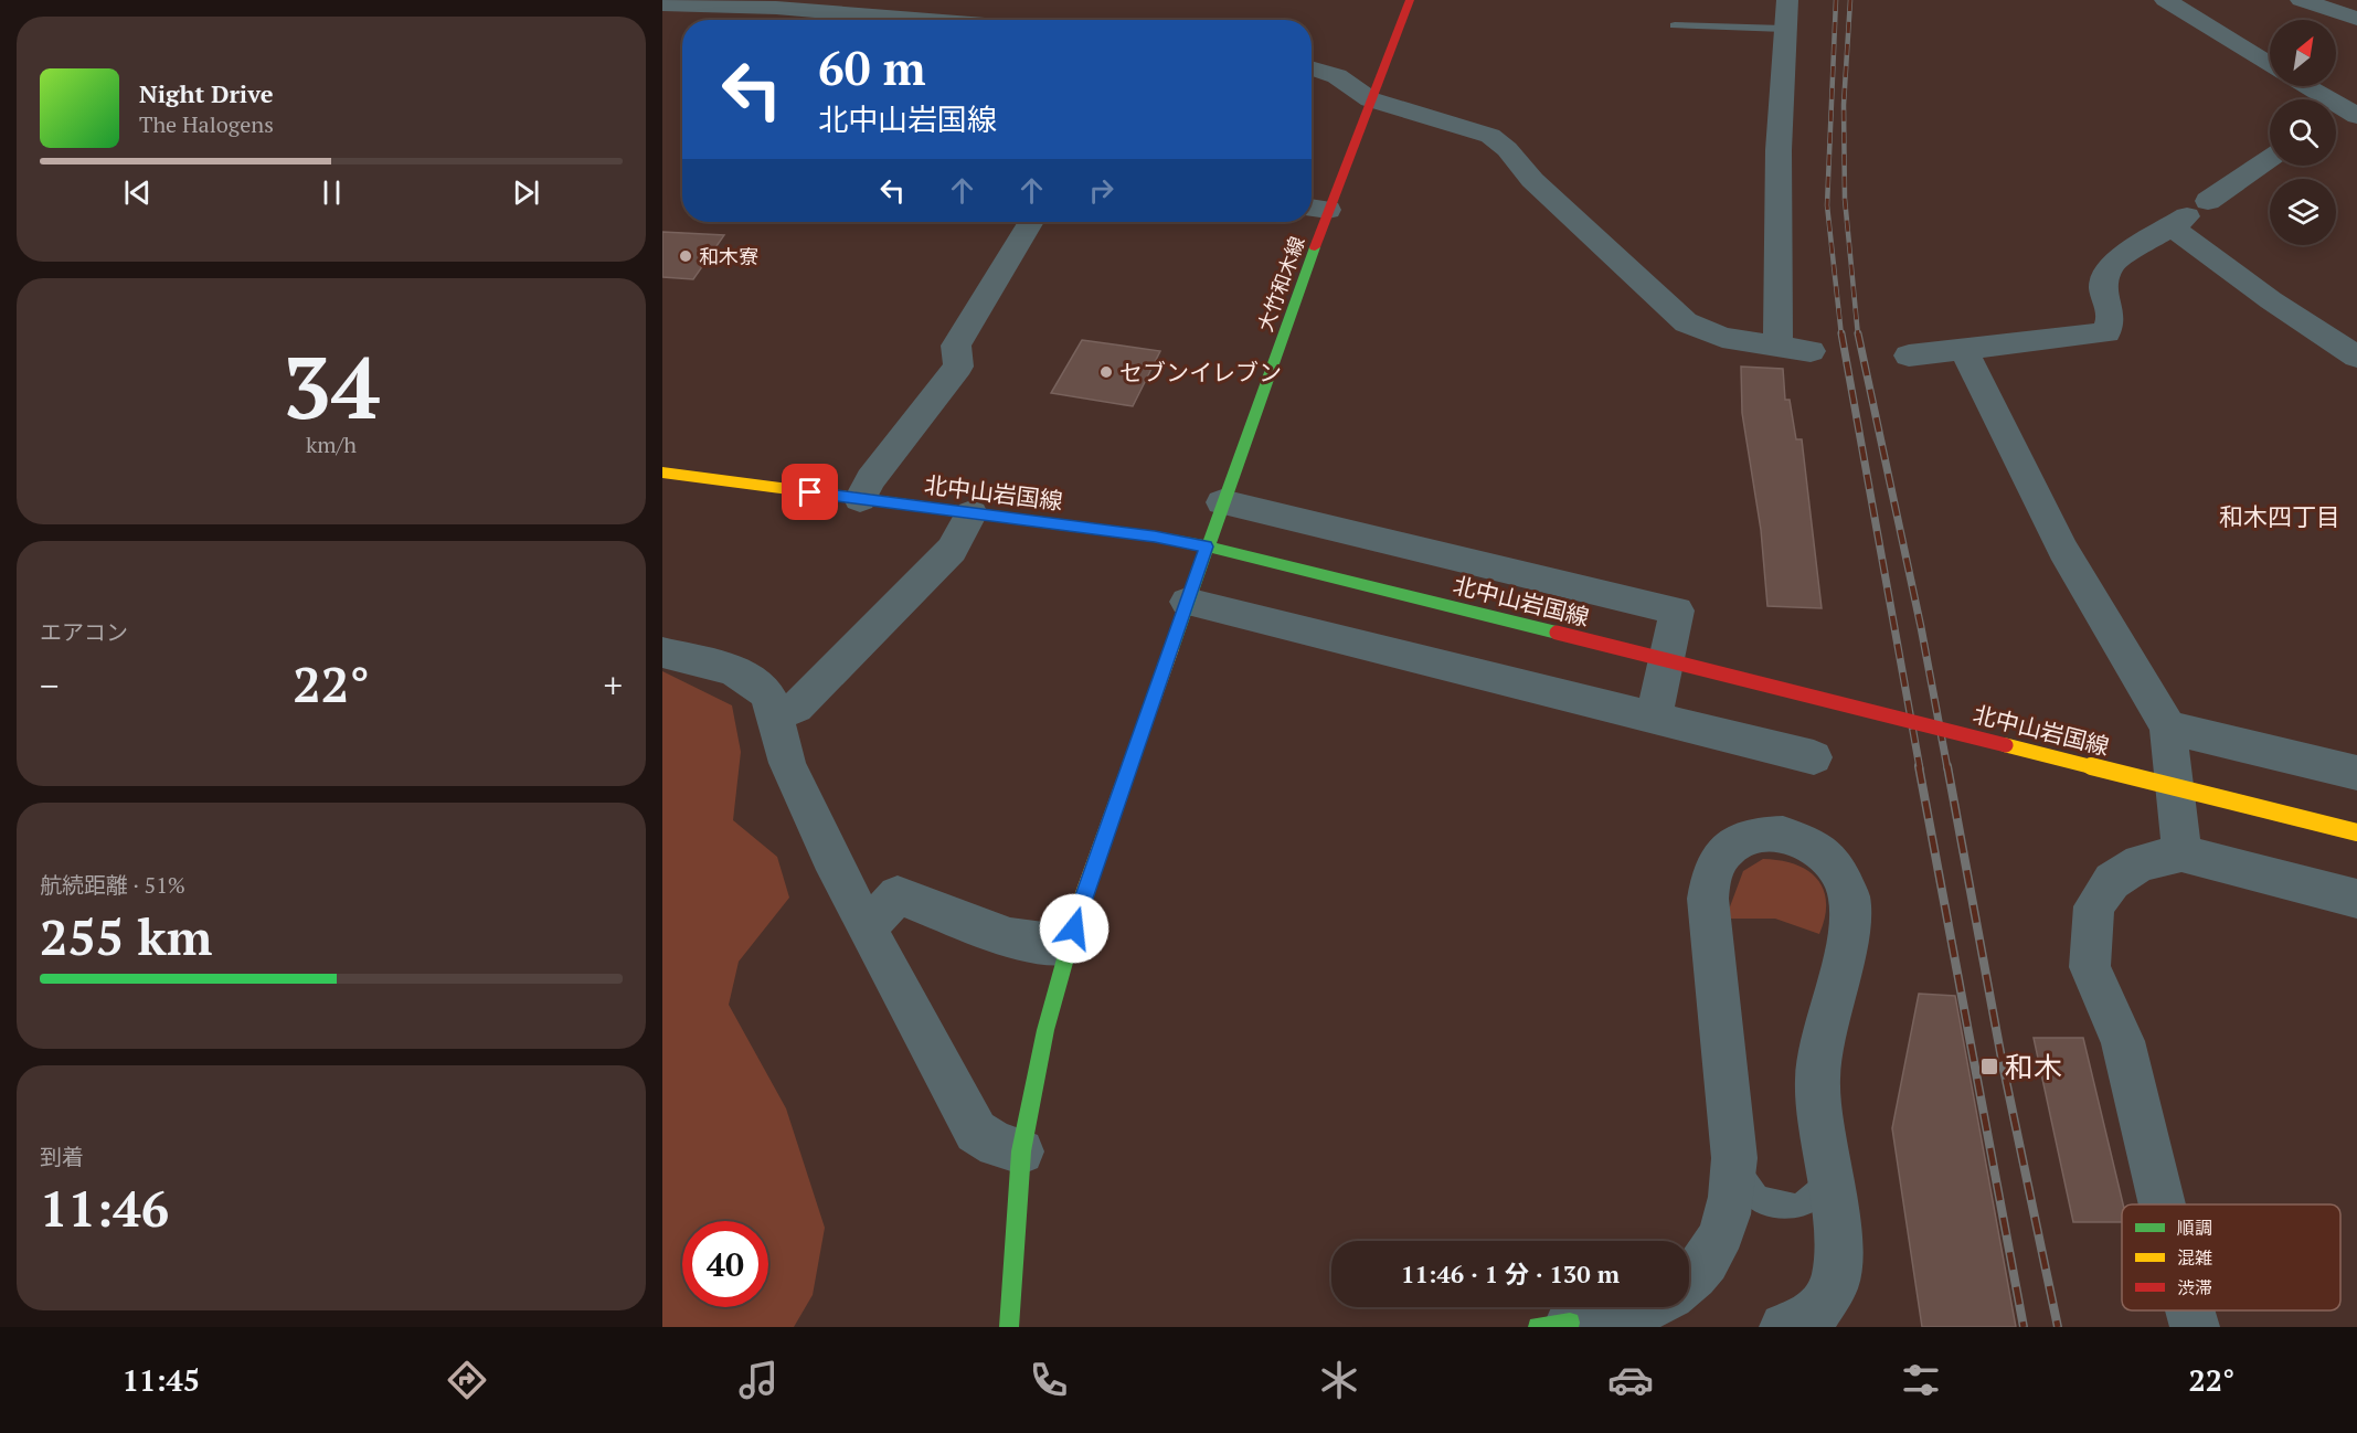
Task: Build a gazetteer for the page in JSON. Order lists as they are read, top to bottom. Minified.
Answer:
{"streets":{"main road":["大竹和木線","北中山岩国線"]},"crossings":[["大竹和木線","北中山岩国線"]],"districts":["和木四丁目"],"places":{"other":["和木寮","セブンイレブン"],"transit":["和木"]},"legend":["順調","混雑","渋滞"],"north":"top right","page":{"turn":["60 m","北中山岩国線"],"song":["Night Drive","The Halogens"],"tile":[["34","km/h"],"エアコン",["航続距離 · 51%","255 km"],["到着","11:46"]],"heat":["−","22°","+"],"limit":"40","trip":"11:46 · 1 分 · 130 m","tabs":["11:45","22°"]}}
